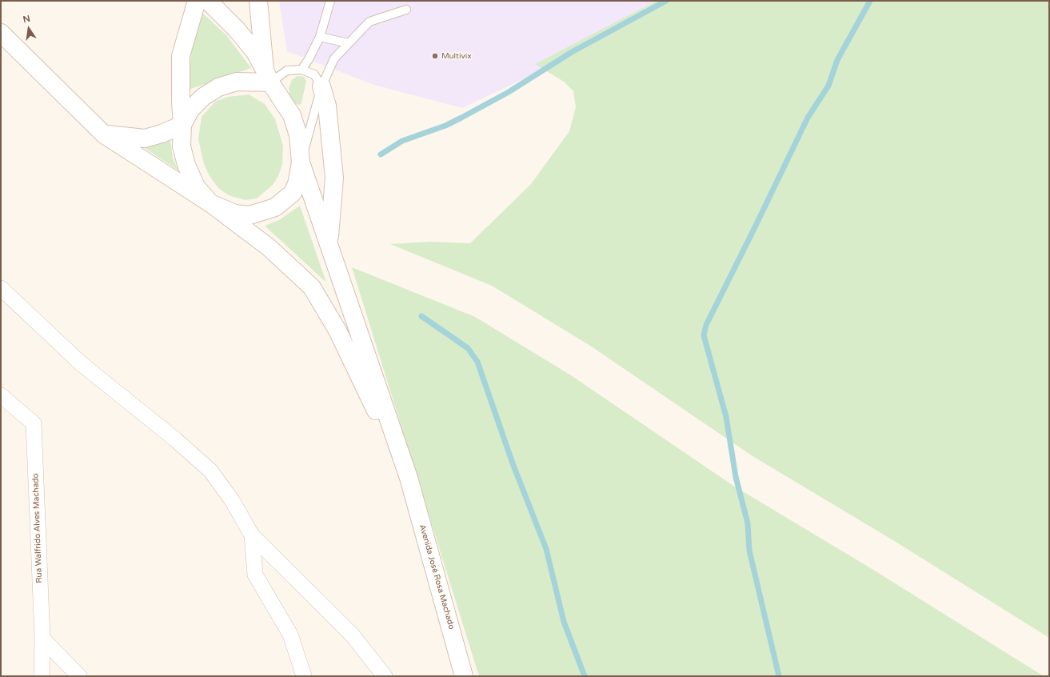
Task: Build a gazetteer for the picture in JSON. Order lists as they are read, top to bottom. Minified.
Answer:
{"streets":{"main road":["Avenida José Rosa Machado"],"street":["Rua Walfrido Alves Machado"]},"places":["Multivix"],"north":"top"}
